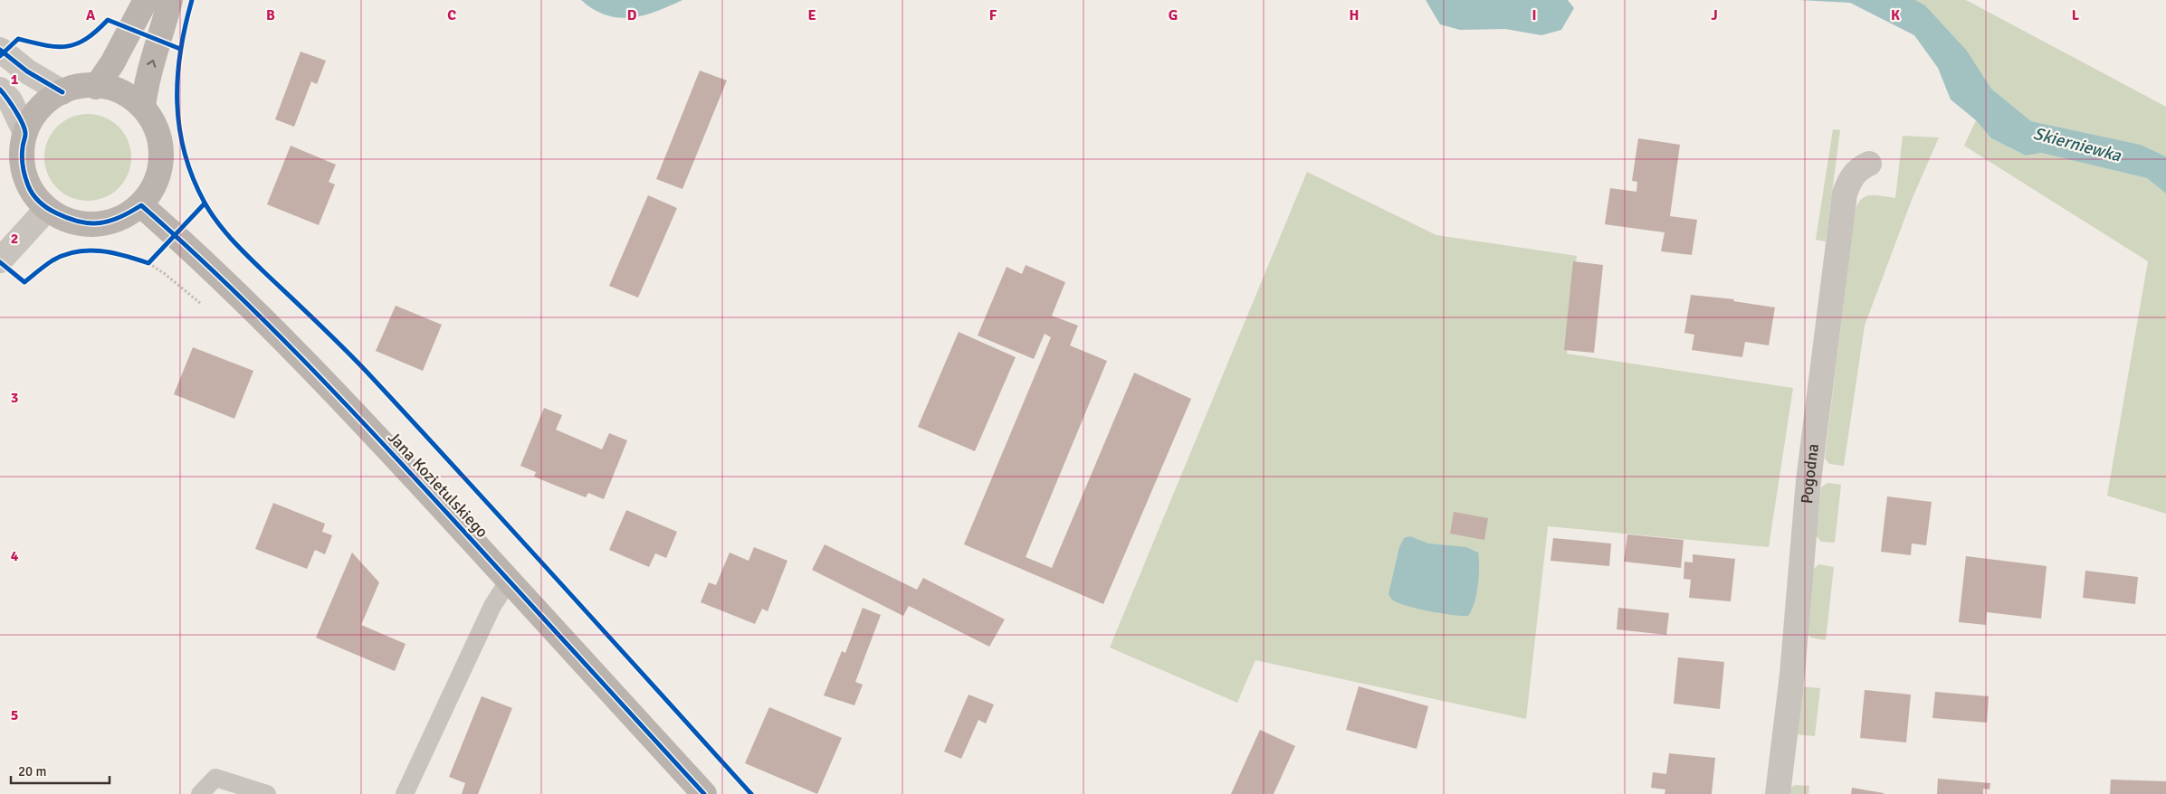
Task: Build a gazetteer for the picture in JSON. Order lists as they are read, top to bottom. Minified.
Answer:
{"streets":{"main road":["Jana Kozietulskiego"],"street":["Pogodna"]},"water":["Skierniewka"],"scale_bar":"20 m","grid":{"columns":["A","B","C","D","E","F","G","H","I","J","K","L"],"rows":["1","2","3","4","5"]}}
